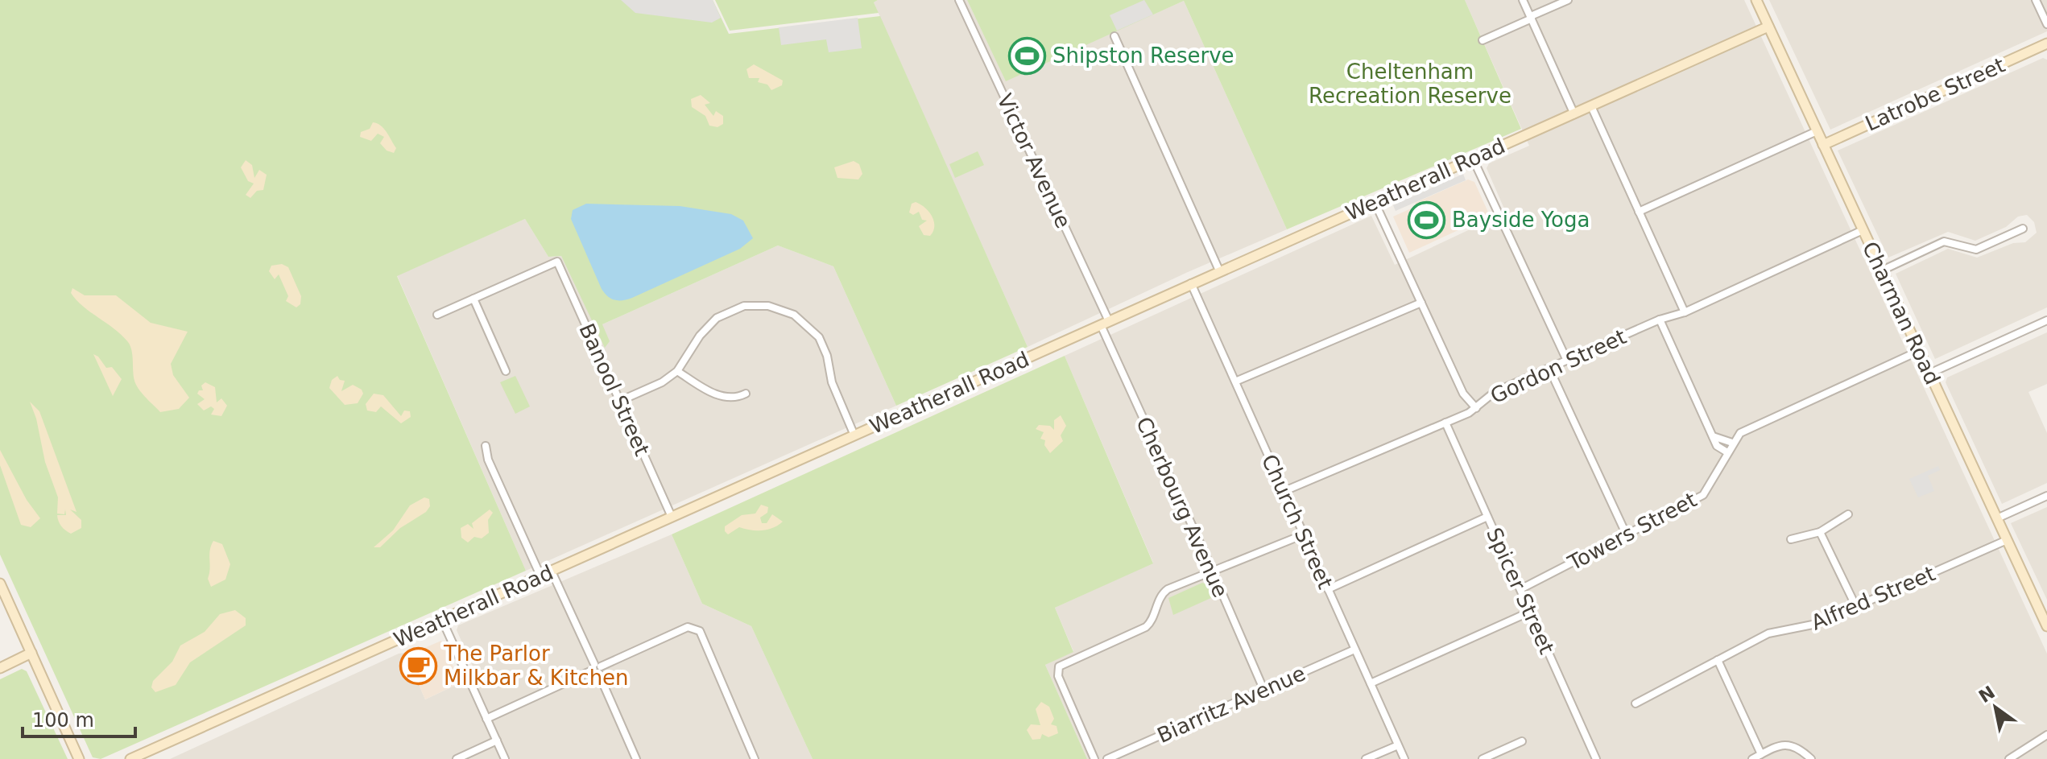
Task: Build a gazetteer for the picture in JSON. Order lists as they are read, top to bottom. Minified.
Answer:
{"streets":{"street":["Latrobe Street","Victor Avenue","Weatherall Road","Charman Road","Gordon Street","Banool Street","Cherbourg Avenue","Church Street","Towers Street","Spicer Street","Alfred Street","Biarritz Avenue"]},"crossings":[["Latrobe Street","Charman Road"],["Victor Avenue","Weatherall Road"],["Victor Avenue","Cherbourg Avenue"],["Weatherall Road","Charman Road"],["Weatherall Road","Banool Street"],["Weatherall Road","Cherbourg Avenue"],["Weatherall Road","Church Street"],["Charman Road","Gordon Street"],["Charman Road","Towers Street"],["Charman Road","Alfred Street"],["Gordon Street","Church Street"],["Gordon Street","Spicer Street"],["Cherbourg Avenue","Biarritz Avenue"],["Church Street","Biarritz Avenue"],["Towers Street","Spicer Street"]],"parks":["Cheltenham Recreation Reserve"],"places":{"sports":["Shipston Reserve","Bayside Yoga"],"cafe":["The Parlor Milkbar & Kitchen"]},"scale_bar":"100 m","north":"top left"}
